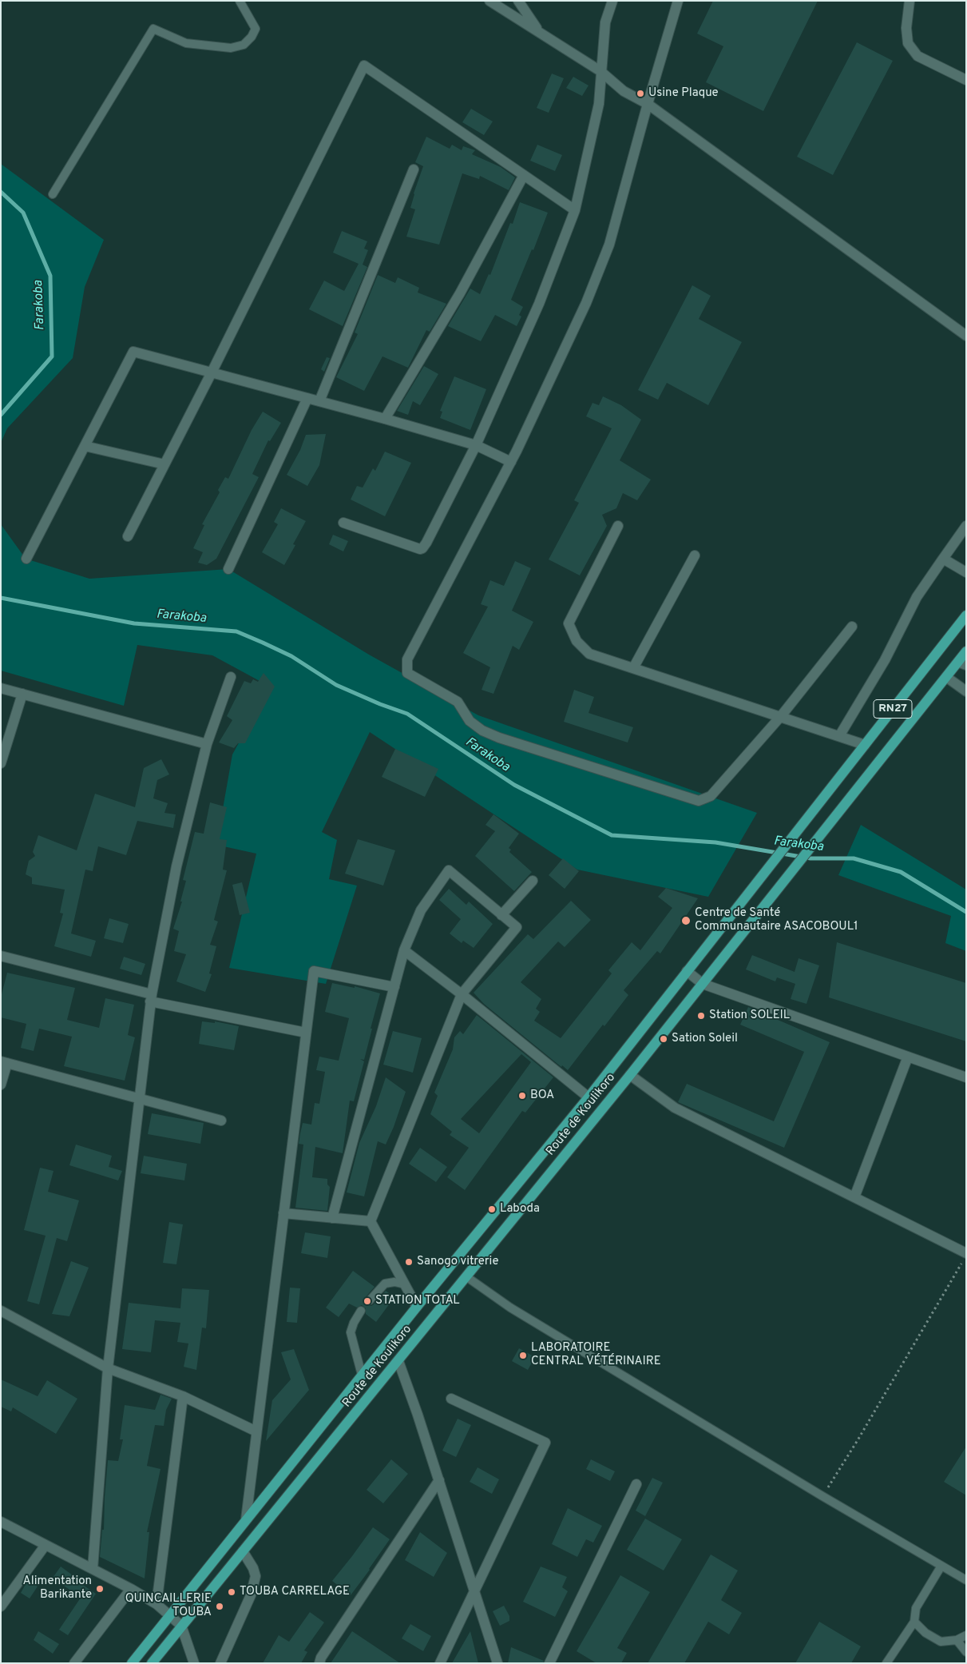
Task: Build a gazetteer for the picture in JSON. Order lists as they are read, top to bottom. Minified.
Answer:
{"streets":{"main road":["RN27","Route de Koulikoro"]},"crossings":[["RN27","Route de Koulikoro"]],"water":["Farakoba"],"places":["Usine Plaque","Centre de Santé Communautaire ASACOBOUL1","Station SOLEIL","Sation Soleil","BOA","Laboda","Sanogo vitrerie","STATION TOTAL","LABORATOIRE CENTRAL VÉTÉRINAIRE","Alimentation Barikante","TOUBA CARRELAGE","QUINCAILLERIE TOUBA"]}
